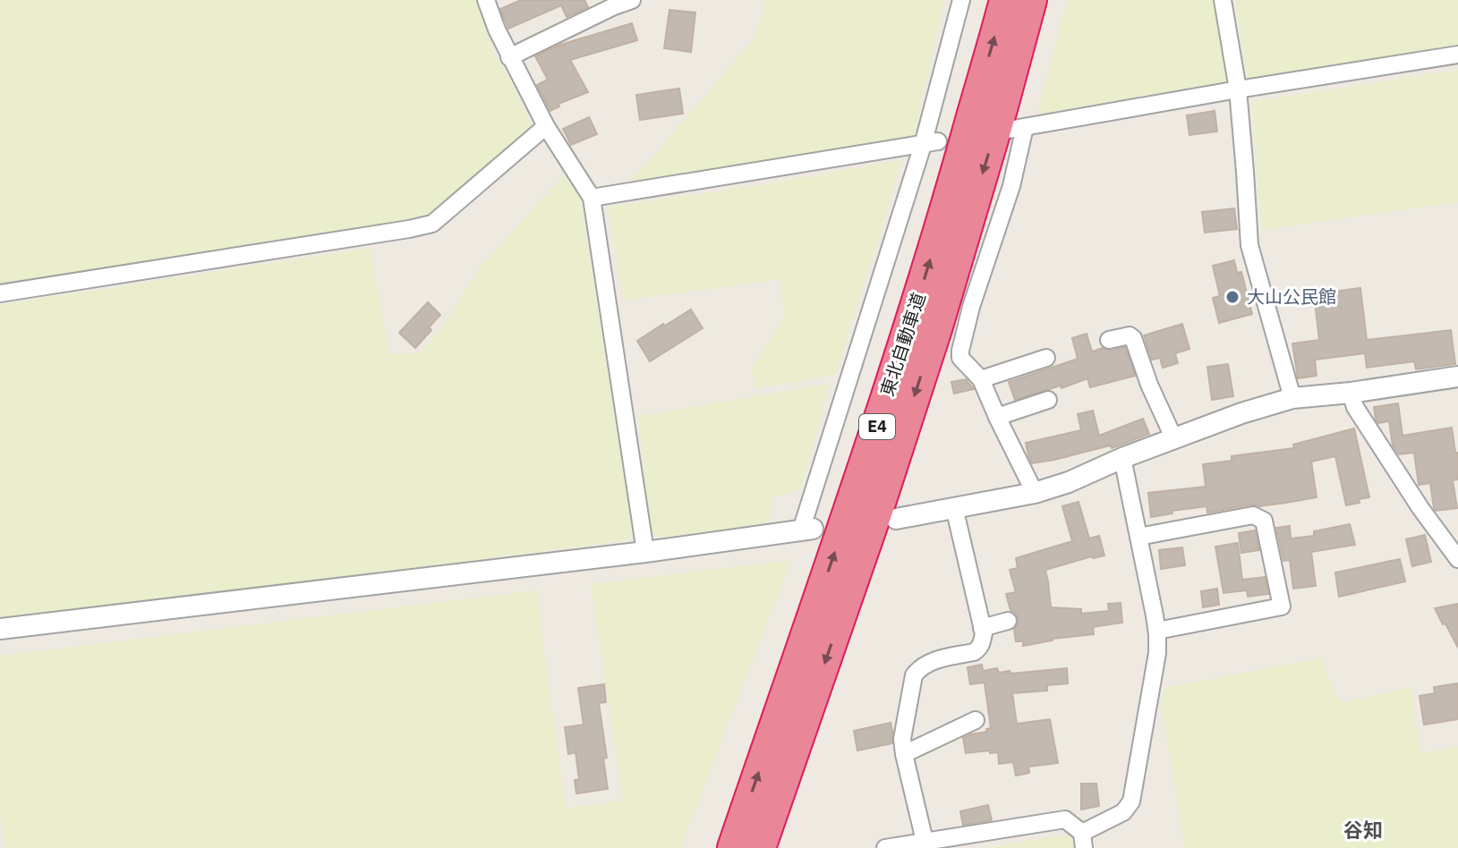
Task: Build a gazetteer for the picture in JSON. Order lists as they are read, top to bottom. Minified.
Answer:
{"streets":{"highway":["東北自動車道","E4"]},"districts":["谷知"],"places":["大山公民館"]}
